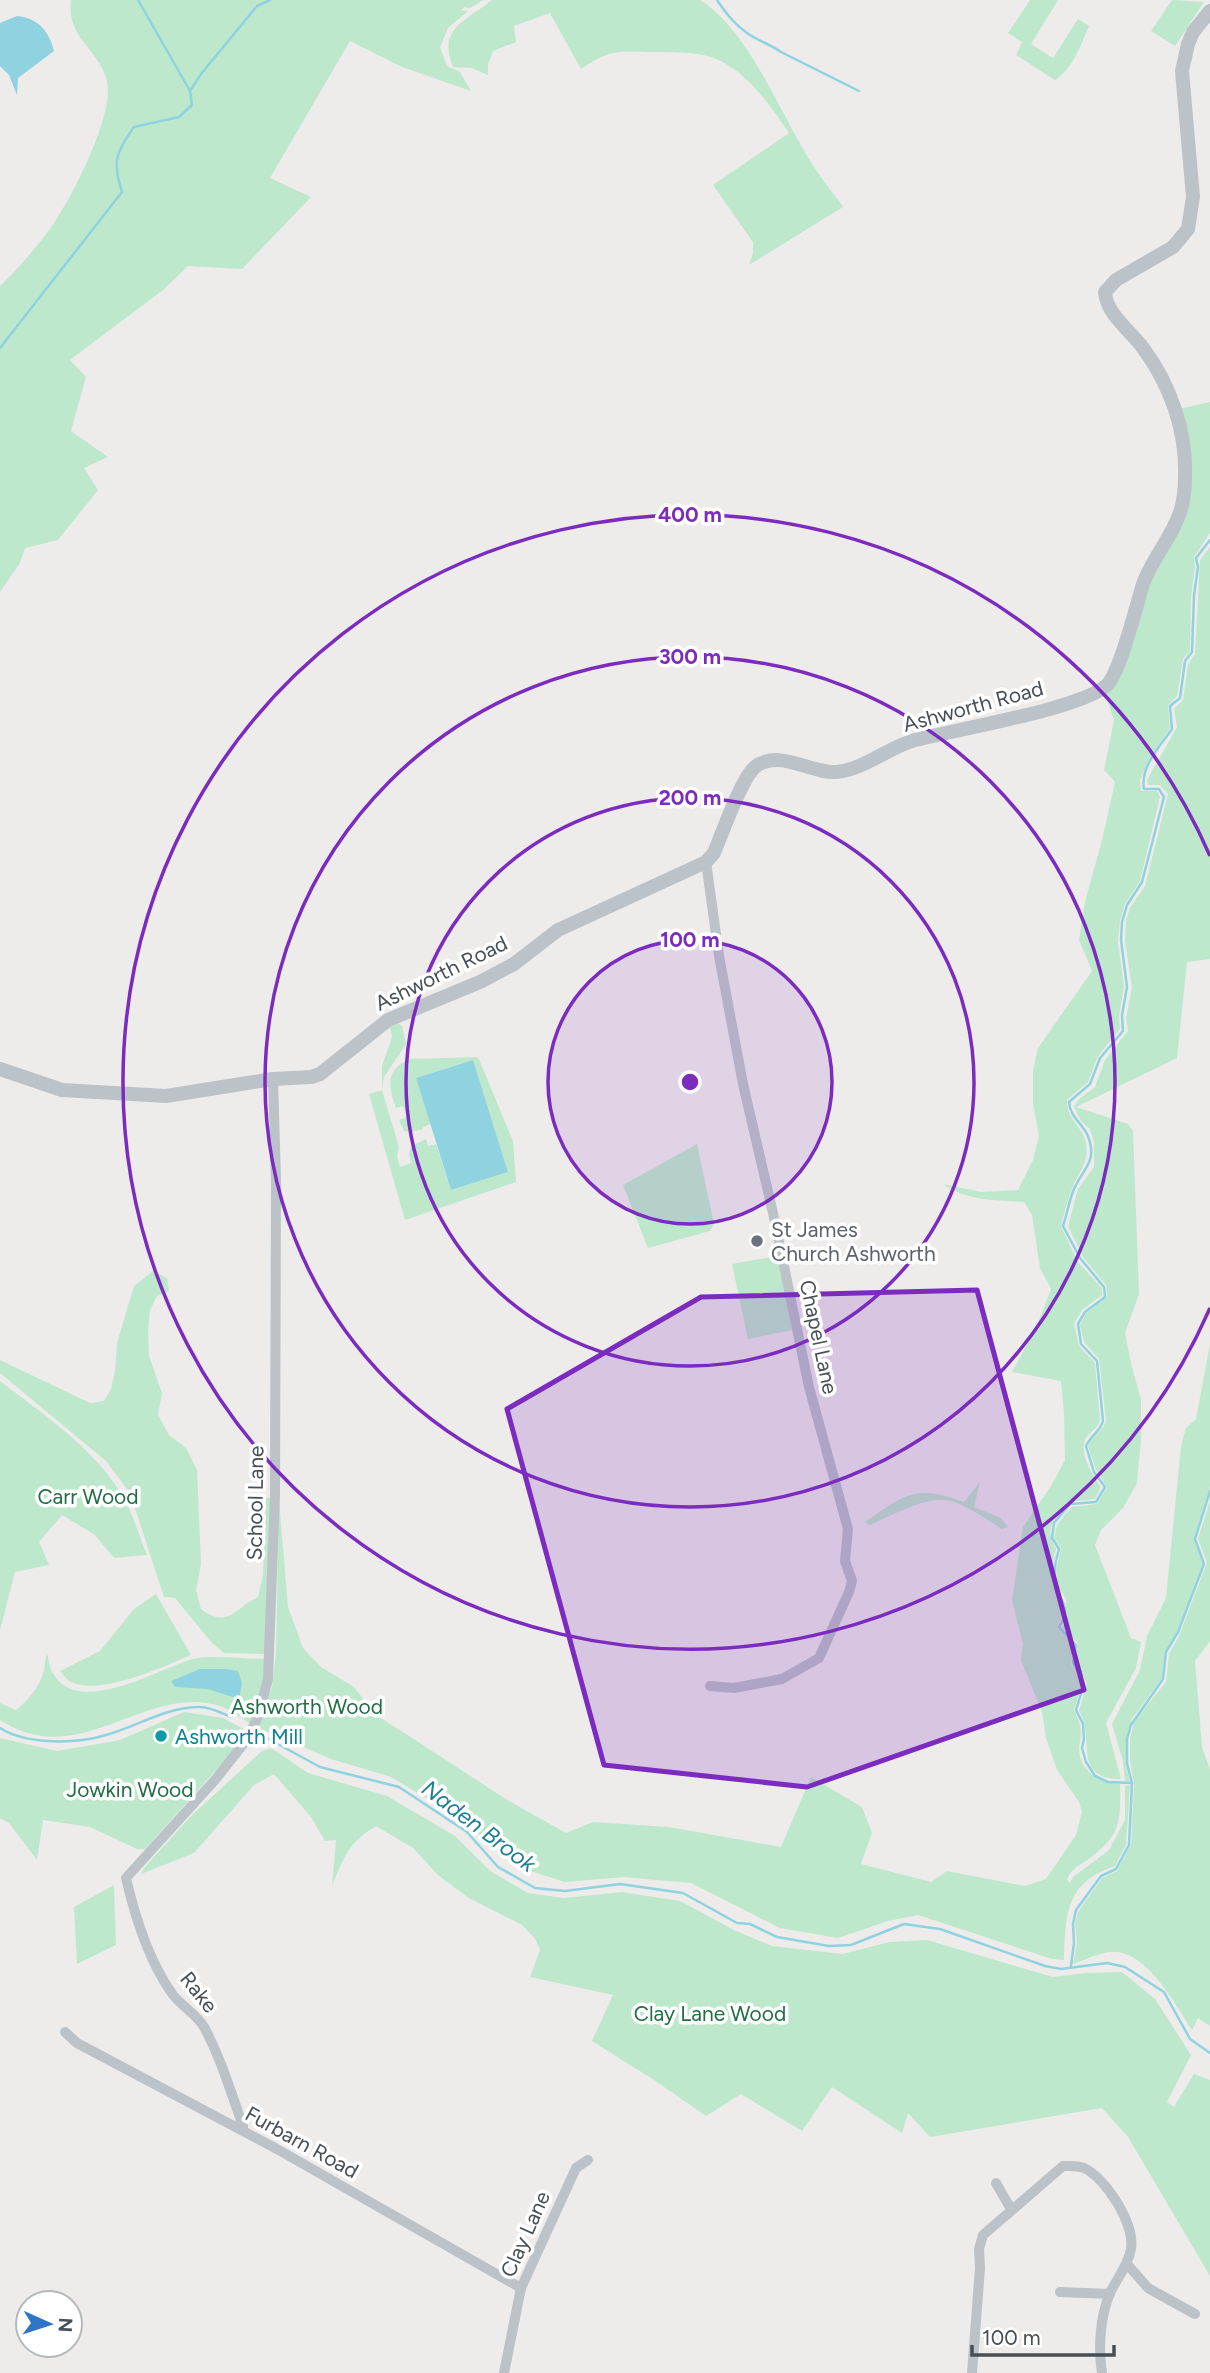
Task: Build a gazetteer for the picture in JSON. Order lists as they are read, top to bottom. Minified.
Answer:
{"streets":{"street":["Ashworth Road","Chapel Lane","School Lane","Rake","Furbarn Road","Clay Lane"]},"crossings":[["Ashworth Road","Chapel Lane"],["Ashworth Road","School Lane"],["School Lane","Rake"],["Rake","Furbarn Road"],["Furbarn Road","Clay Lane"]],"water":["Naden Brook"],"parks":["Carr Wood","Ashworth Wood","Jowkin Wood","Clay Lane Wood"],"places":["St James Church Ashworth","Ashworth Mill"],"scale_bar":"100 m","north":"right","rings":["400 m","300 m","200 m","100 m"]}
